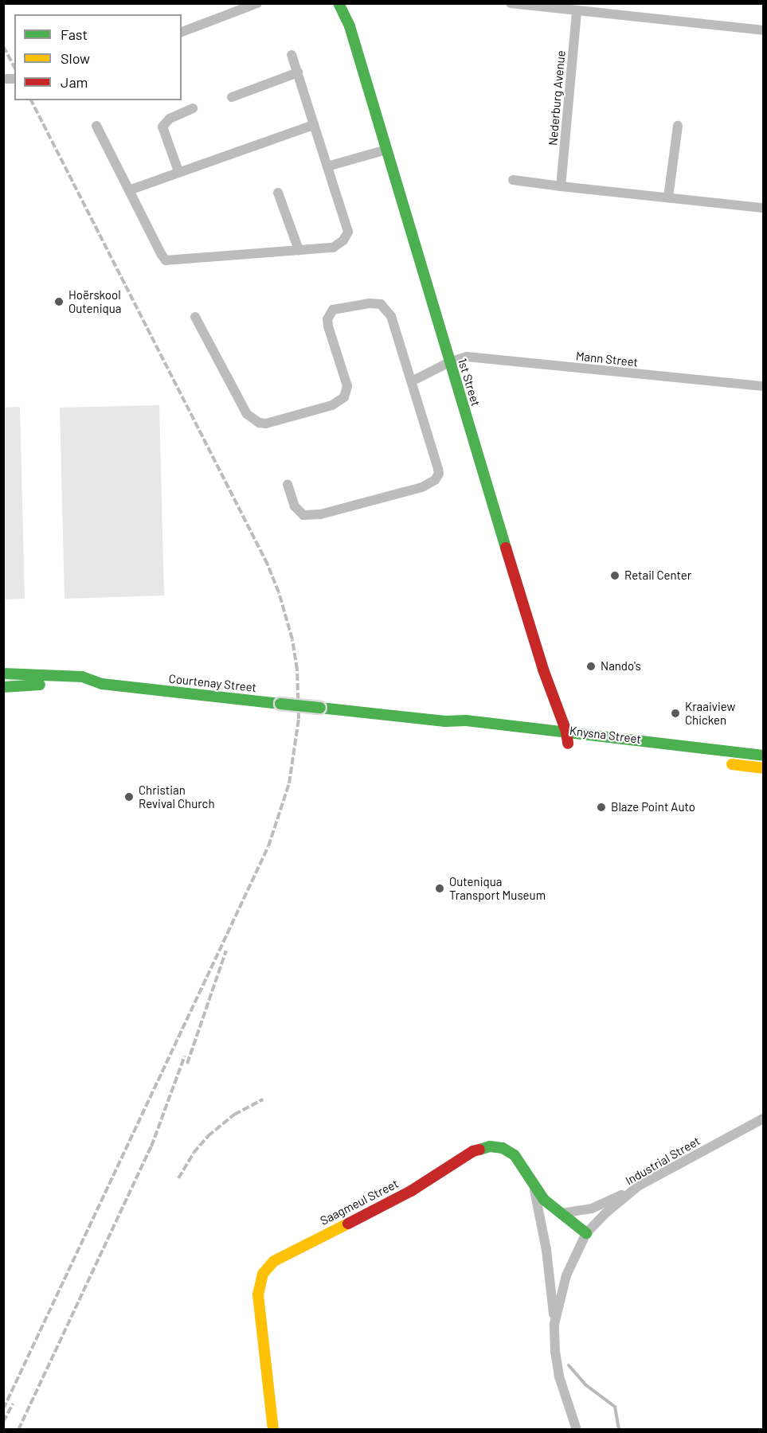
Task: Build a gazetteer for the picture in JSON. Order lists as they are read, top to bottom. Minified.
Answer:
{"streets":{"main road":["1st Street","Courtenay Street","Knysna Street","Saagmeul Street"],"street":["Nederburg Avenue","Mann Street","Industrial Street"]},"crossings":[["Mann Street","1st Street"],["1st Street","Knysna Street"],["Courtenay Street","Knysna Street"],["Industrial Street","Saagmeul Street"]],"places":["Hoërskool Outeniqua","Retail Center","Nando's","Kraaiview Chicken","Christian Revival Church","Blaze Point Auto","Outeniqua Transport Museum"],"legend":["Fast","Slow","Jam"]}
